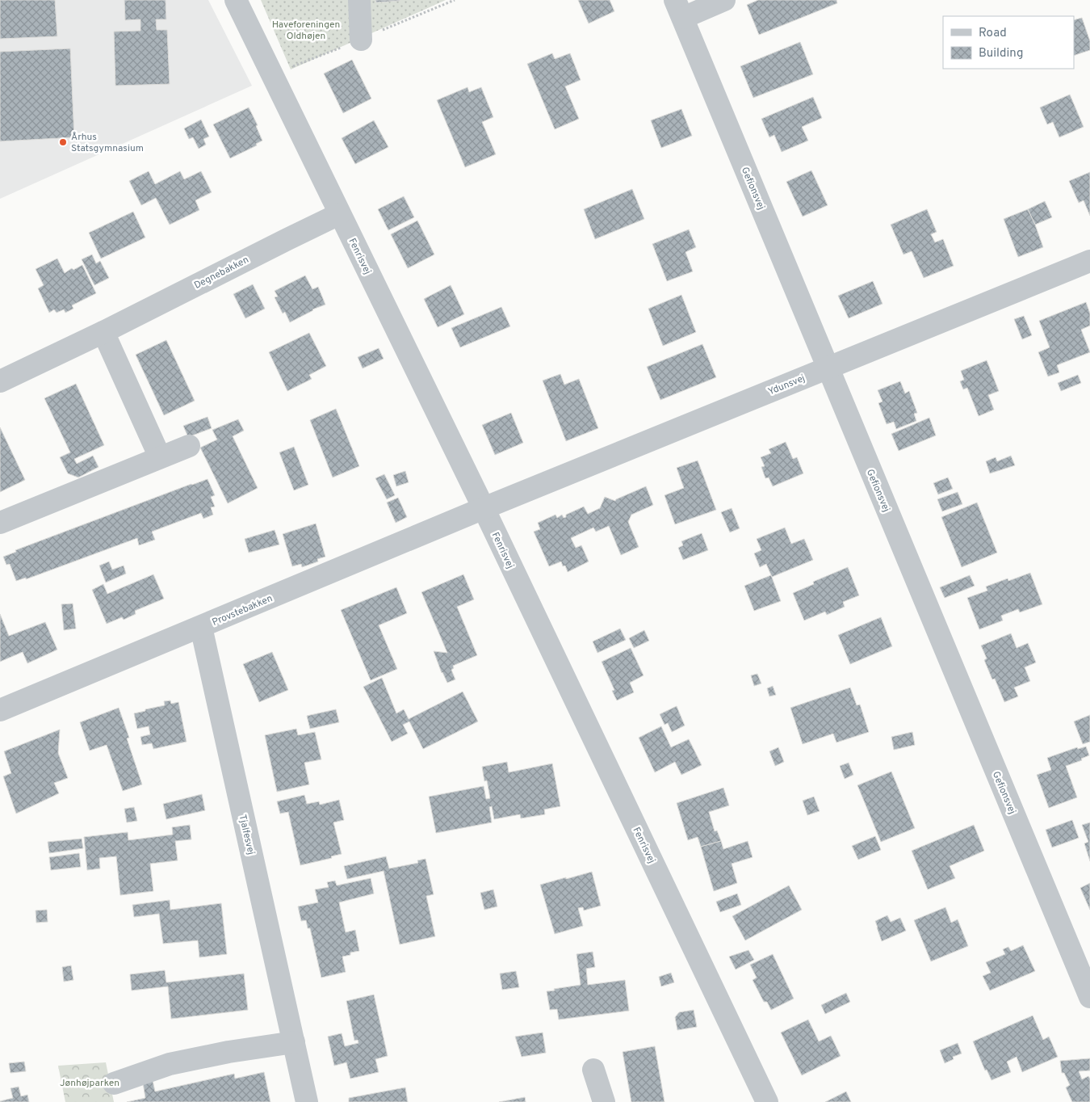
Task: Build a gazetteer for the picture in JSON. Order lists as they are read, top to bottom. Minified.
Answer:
{"streets":{"street":["Gefionsvej","Fenrisvej","Degnebakken","Ydunsvej","Provstebakken","Tjalfesvej"]},"crossings":[["Gefionsvej","Ydunsvej"],["Fenrisvej","Degnebakken"],["Fenrisvej","Ydunsvej"],["Fenrisvej","Provstebakken"],["Ydunsvej","Provstebakken"],["Provstebakken","Tjalfesvej"]],"parks":["Haveforeningen Oldhøjen","Jønhøjparken"],"places":["Århus Statsgymnasium"],"legend":["Road","Building"]}
